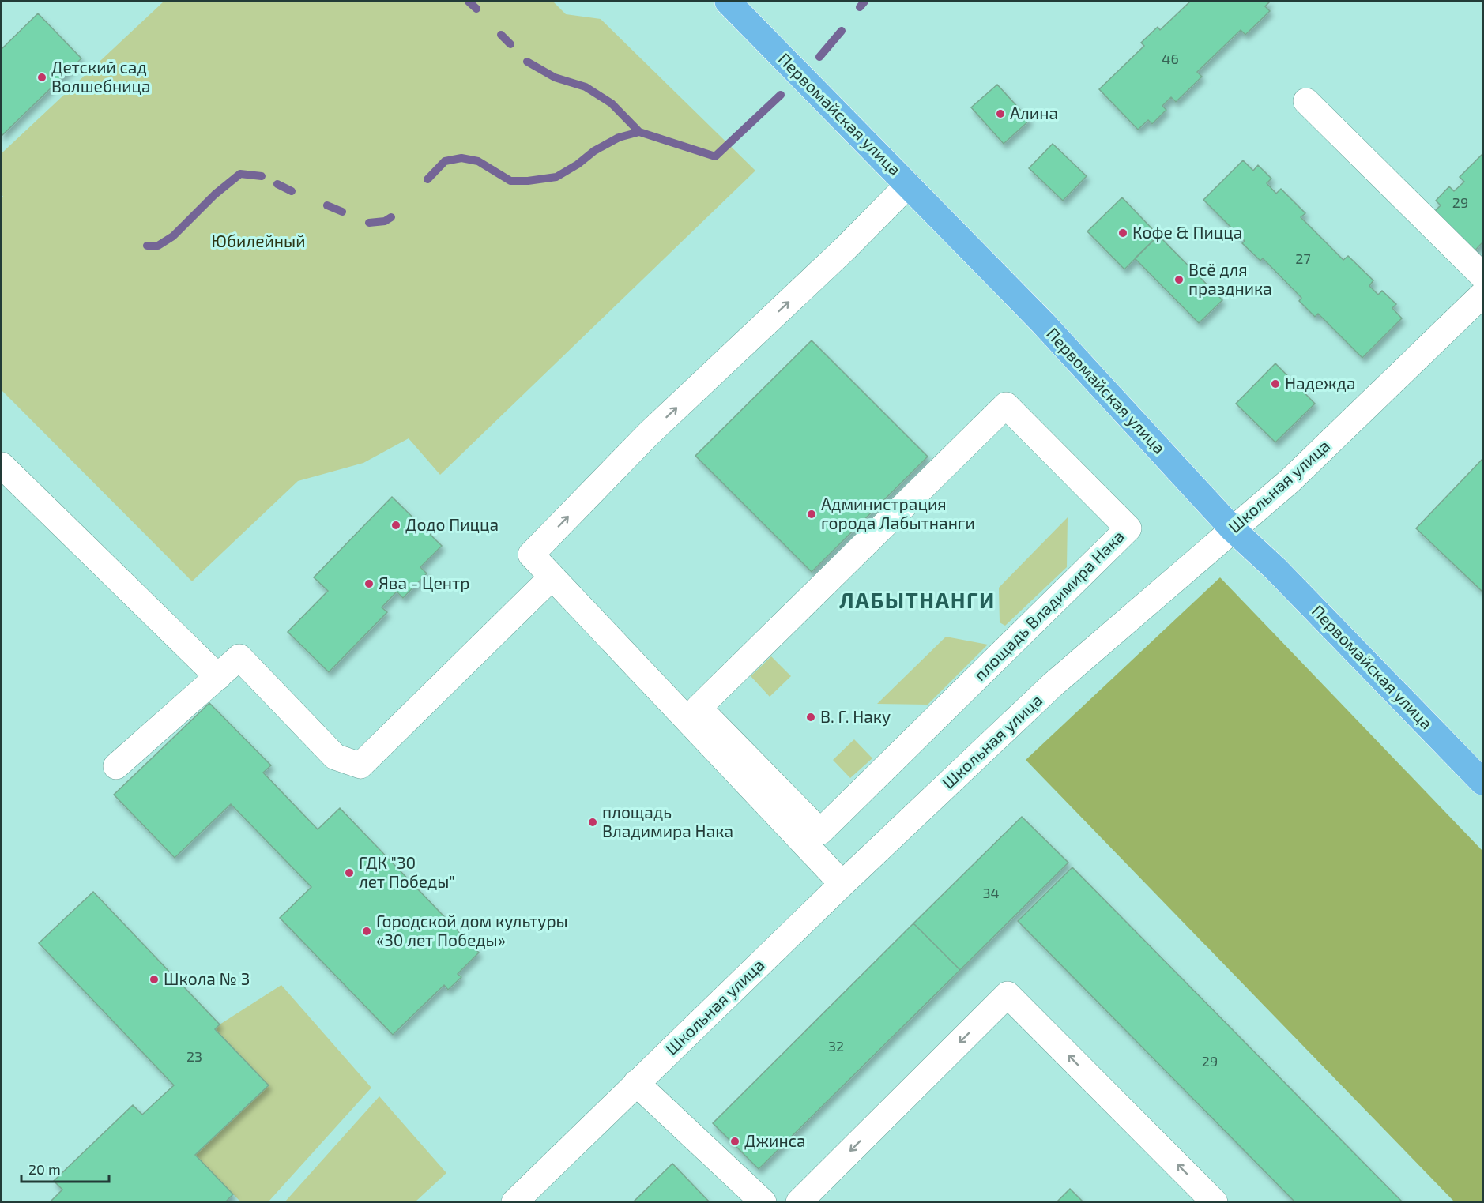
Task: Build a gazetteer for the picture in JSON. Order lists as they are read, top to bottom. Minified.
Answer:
{"streets":{"main road":["Первомайская улица"],"street":["Школьная улица","площадь Владимира Нака"]},"crossings":[["Первомайская улица","Школьная улица"]],"districts":["ЛАБЫТНАНГИ"],"parks":["Юбилейный"],"places":["Детский сад Волшебница","Алина","Кофе & Пицца","Всё для праздника","Надежда","Администрация города Лабытнанги","Додо Пицца","Ява - Центр","В. Г. Наку","площадь Владимира Нака","ГДК \"30 лет Победы\"","Городской дом культуры «30 лет Победы»","Школа № 3","Джинса"],"house_numbers":["46","29","27","34","32","23","29"],"scale_bar":"20 m"}
